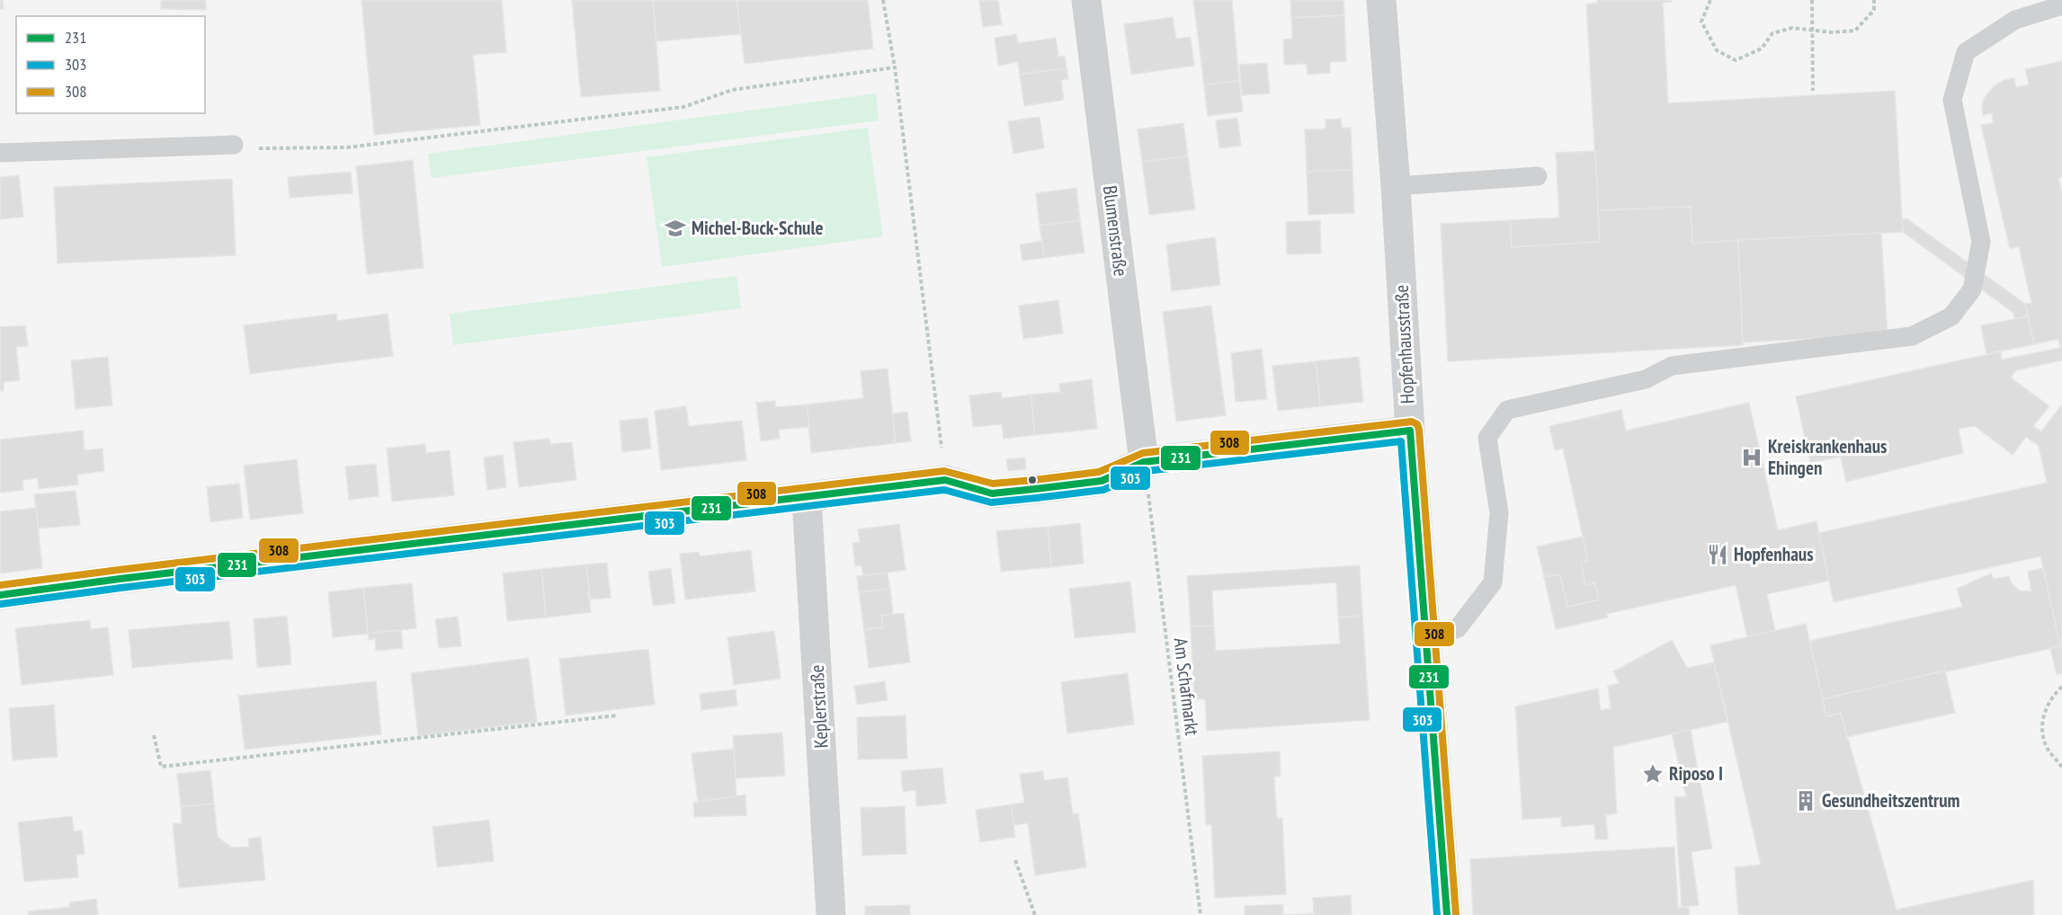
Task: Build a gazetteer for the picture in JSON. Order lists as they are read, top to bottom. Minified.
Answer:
{"streets":{"street":["Blumenstraße","Hopfenhausstraße","Keplerstraße"],"path":["Am Schafmarkt"]},"crossings":[["Blumenstraße","Am Schafmarkt"]],"places":{"school or university":["Michel-Buck-Schule"],"hospital":["Kreiskrankenhaus Ehingen"],"restaurant":["Hopfenhaus"],"place":["Riposo I"],"building":["Gesundheitszentrum"]},"lines":["transit line 308","transit line 231","transit line 303"],"legend":["231","303","308"]}
